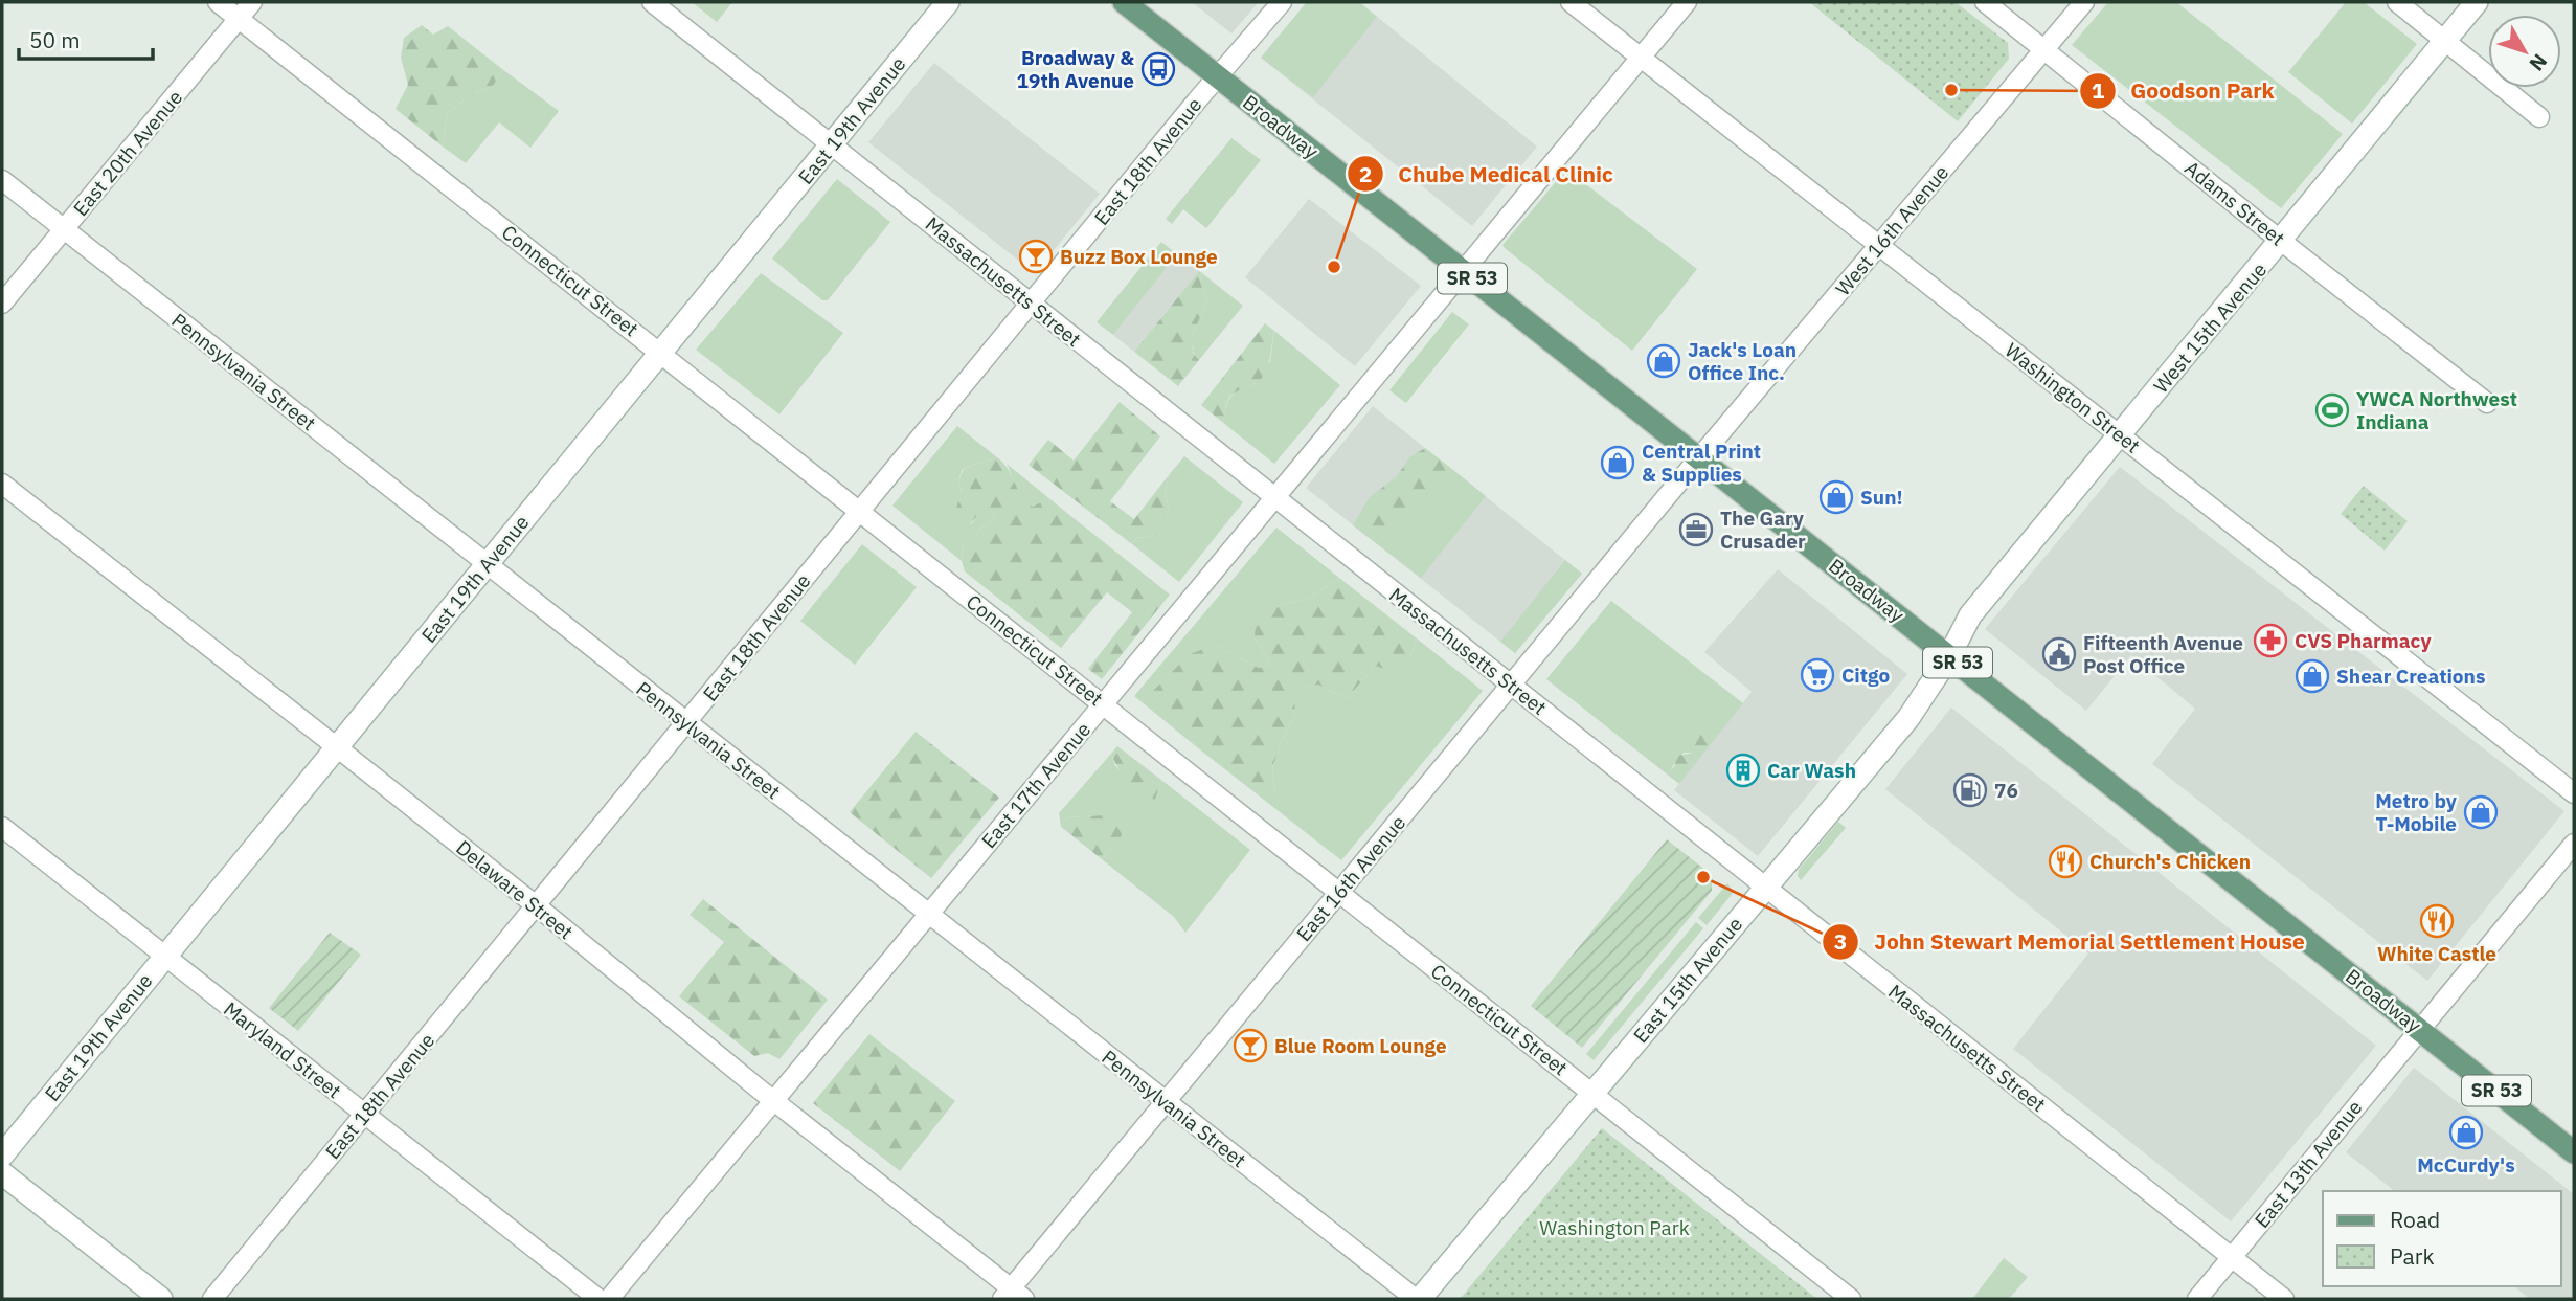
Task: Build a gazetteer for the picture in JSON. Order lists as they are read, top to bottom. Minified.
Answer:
{"streets":{"main road":["Broadway","SR 53"],"street":["East 19th Avenue","East 20th Avenue","East 18th Avenue","Adams Street","West 16th Avenue","Connecticut Street","Massachusetts Street","West 15th Avenue","Pennsylvania Street","Washington Street","East 17th Avenue","East 16th Avenue","Delaware Street","East 15th Avenue","Maryland Street","East 13th Avenue"]},"crossings":[["East 19th Avenue","Connecticut Street"],["East 19th Avenue","Massachusetts Street"],["East 19th Avenue","Pennsylvania Street"],["East 19th Avenue","Delaware Street"],["East 19th Avenue","Maryland Street"],["Broadway","East 18th Avenue"],["Broadway","West 16th Avenue"],["Broadway","West 15th Avenue"],["Broadway","East 17th Avenue"],["Broadway","East 16th Avenue"],["Broadway","East 15th Avenue"],["Broadway","East 13th Avenue"],["East 20th Avenue","Connecticut Street"],["East 20th Avenue","Pennsylvania Street"],["East 18th Avenue","Connecticut Street"],["East 18th Avenue","Massachusetts Street"],["East 18th Avenue","Pennsylvania Street"],["East 18th Avenue","Delaware Street"],["East 18th Avenue","Maryland Street"],["Adams Street","West 16th Avenue"],["Adams Street","West 15th Avenue"],["West 16th Avenue","Washington Street"],["West 16th Avenue","East 16th Avenue"],["Connecticut Street","East 17th Avenue"],["Connecticut Street","East 16th Avenue"],["Connecticut Street","East 15th Avenue"],["Massachusetts Street","East 17th Avenue"],["Massachusetts Street","East 16th Avenue"],["Massachusetts Street","East 15th Avenue"],["Massachusetts Street","East 13th Avenue"],["West 15th Avenue","Washington Street"],["West 15th Avenue","East 15th Avenue"],["Pennsylvania Street","East 17th Avenue"],["Pennsylvania Street","East 16th Avenue"],["Pennsylvania Street","East 15th Avenue"],["Washington Street","East 17th Avenue"],["East 17th Avenue","Delaware Street"],["East 16th Avenue","Delaware Street"]],"parks":["Washington Park"],"places":{"bus stop":["Broadway & 19th Avenue"],"other":["Goodson Park","Chube Medical Clinic","John Stewart Memorial Settlement House"],"bar":["Buzz Box Lounge","Blue Room Lounge"],"shop":["Jack's Loan Office Inc.","Central Print & Supplies","Sun!","Shear Creations","Metro by T-Mobile","McCurdy's"],"sports":["YWCA Northwest Indiana"],"office":["The Gary Crusader"],"pharmacy":["CVS Pharmacy"],"public building":["Fifteenth Avenue Post Office"],"supermarket":["Citgo"],"building":["Car Wash"],"fuel station":["76"],"restaurant":["Church's Chicken","White Castle"]},"legend":["Road","Park"],"scale_bar":"50 m","north":"bottom right"}
